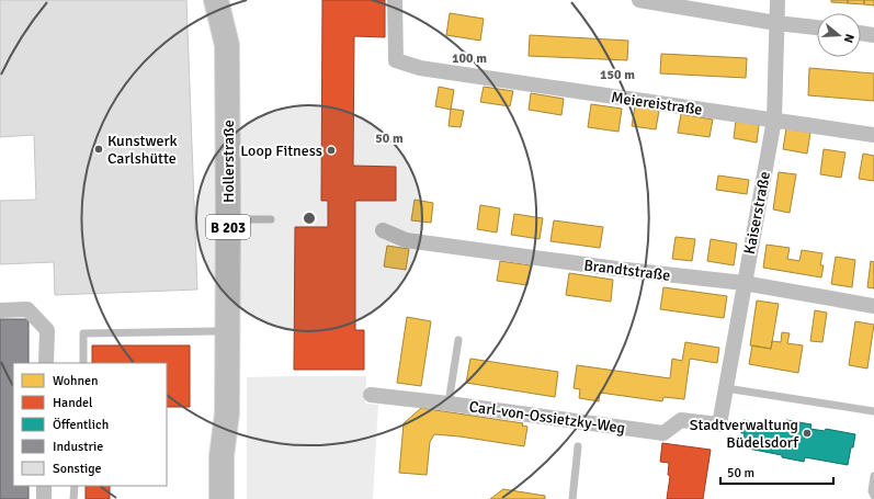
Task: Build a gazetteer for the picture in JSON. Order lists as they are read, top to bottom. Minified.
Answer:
{"streets":{"main road":["Hollerstraße","B 203"],"street":["Meiereistraße","Kaiserstraße","Brandtstraße","Carl-von-Ossietzky-Weg"]},"crossings":[["Meiereistraße","Kaiserstraße"],["Kaiserstraße","Brandtstraße"],["Kaiserstraße","Carl-von-Ossietzky-Weg"]],"places":["Kunstwerk Carlshütte","Loop Fitness","Stadtverwaltung Büdelsdorf"],"legend":["Wohnen","Handel","Öffentlich","Industrie","Sonstige"],"scale_bar":"50 m","north":"right","rings":["100 m","150 m","50 m"]}
